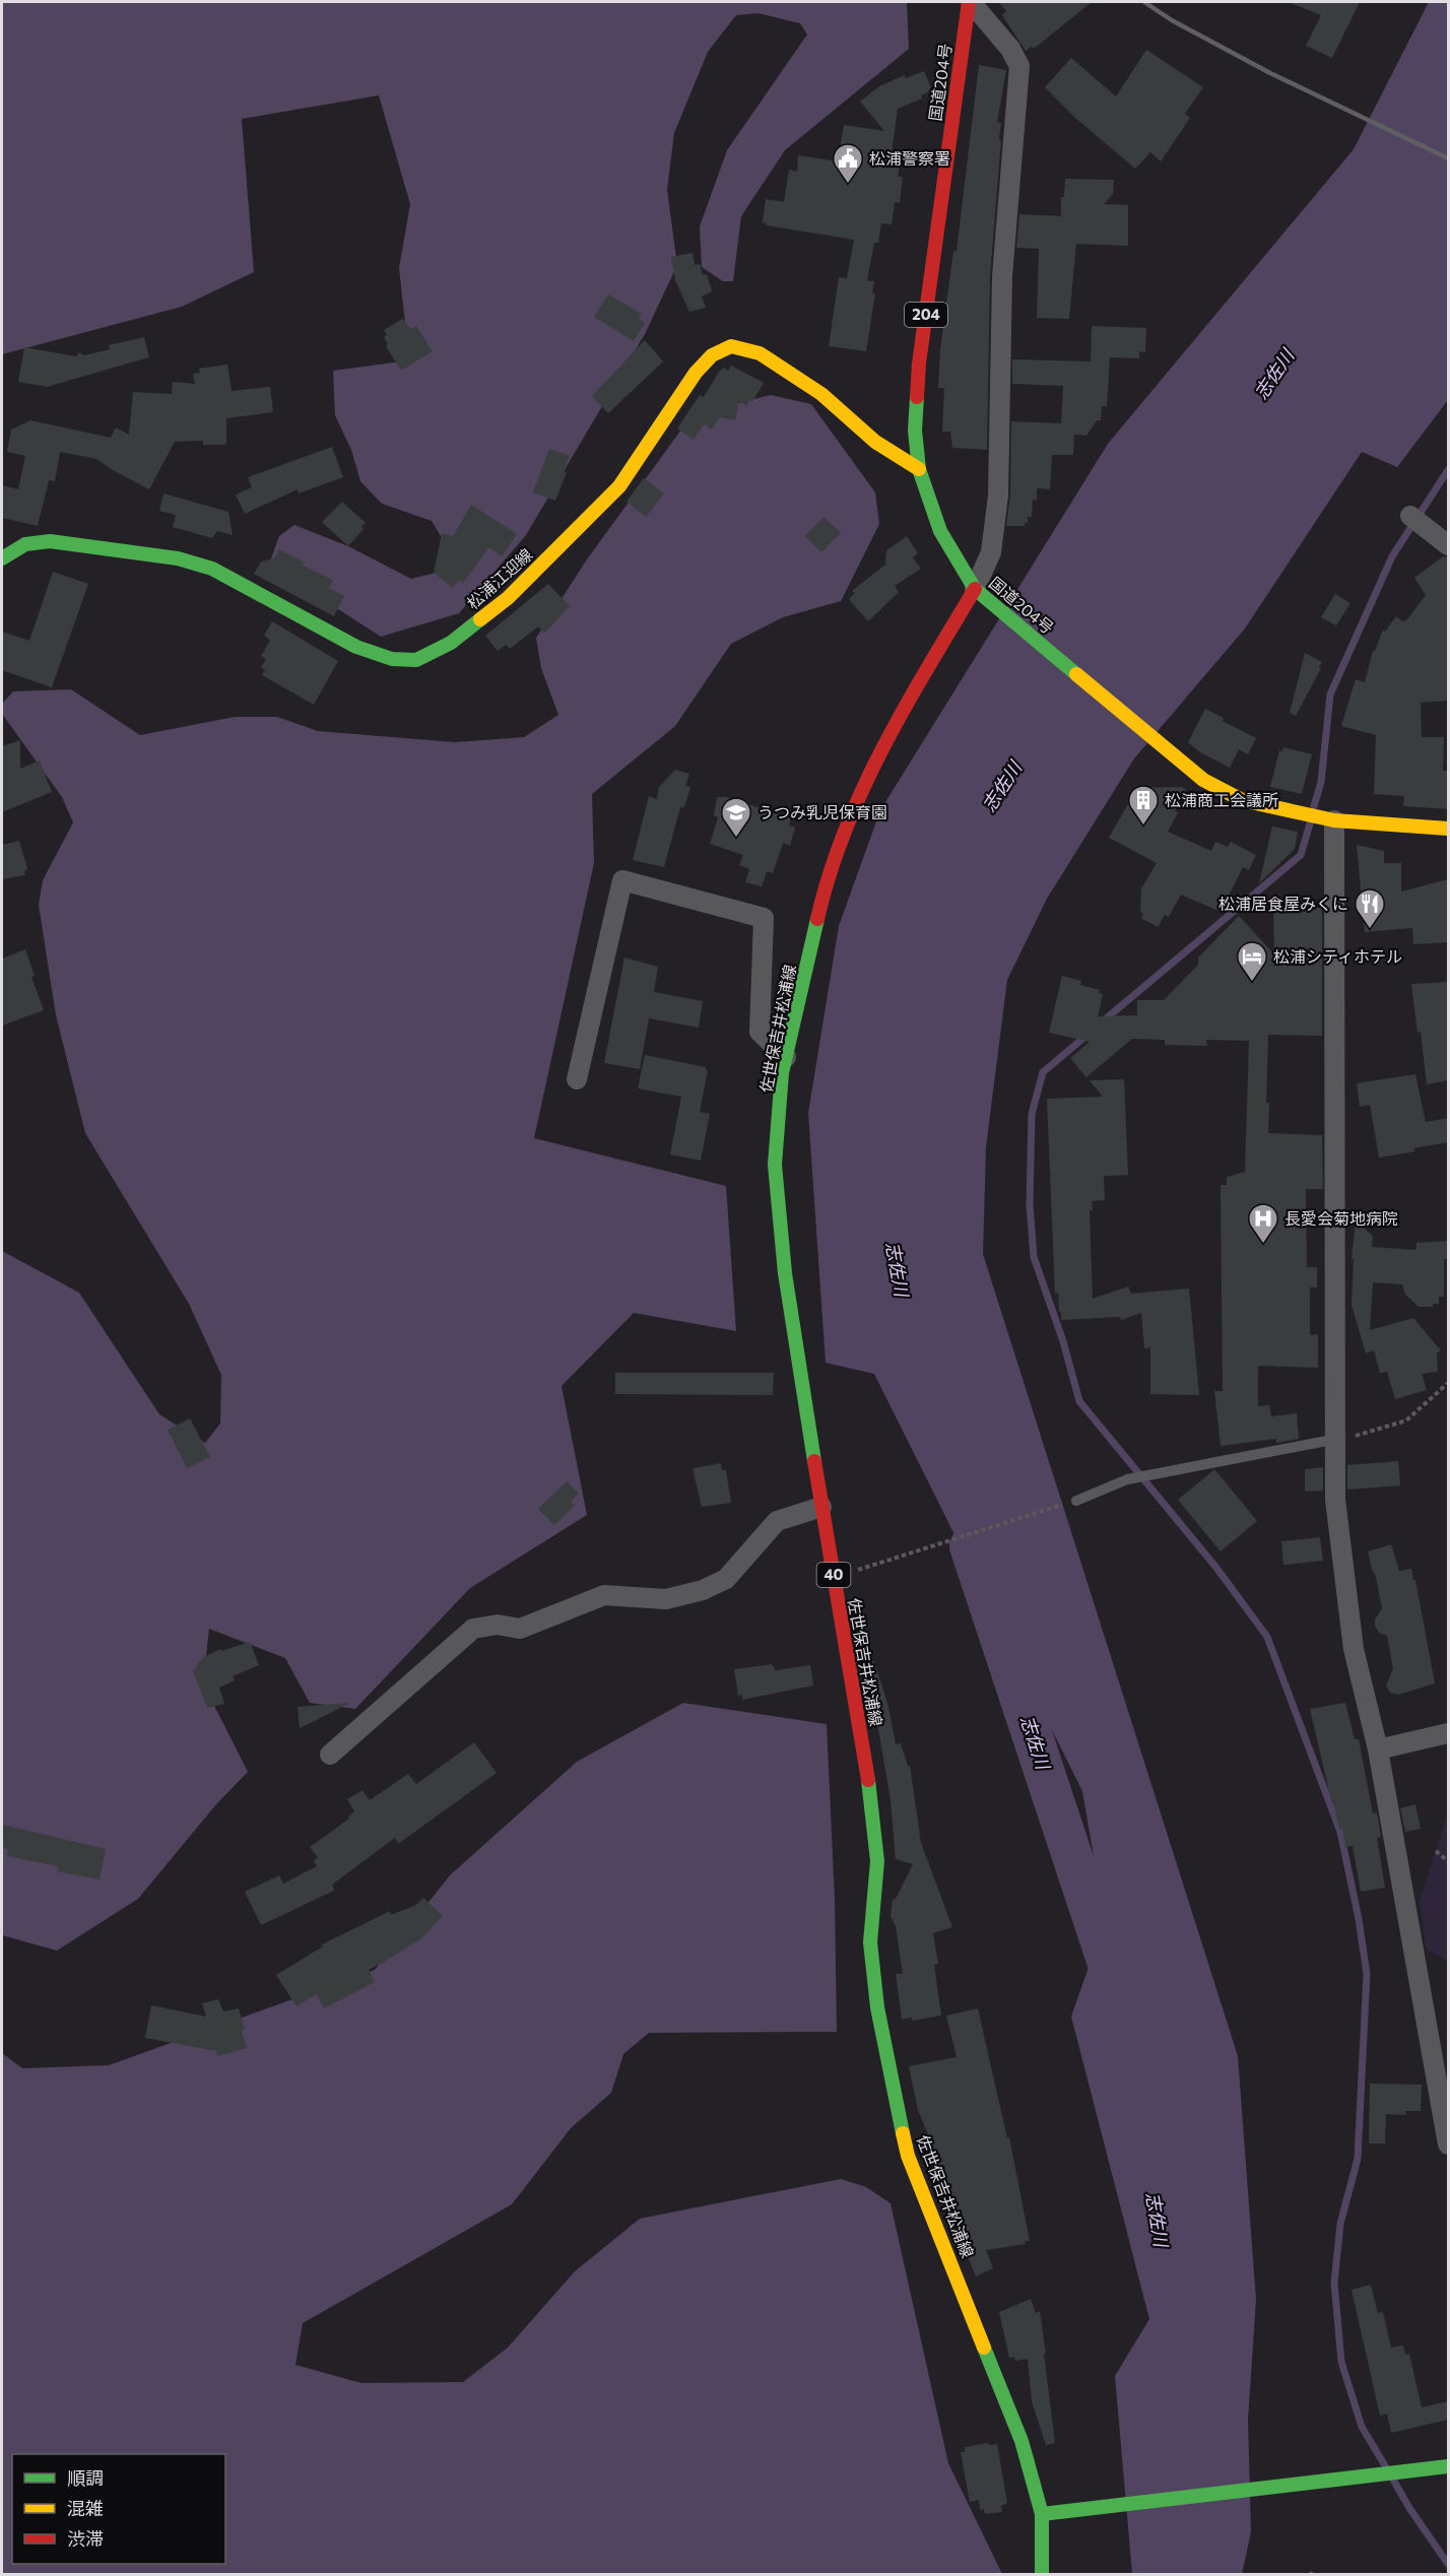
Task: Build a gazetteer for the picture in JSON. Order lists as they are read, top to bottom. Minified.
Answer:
{"streets":{"main road":["国道204号","204","松浦江迎線","佐世保吉井松浦線","40"]},"crossings":[["国道204号","松浦江迎線"],["国道204号","佐世保吉井松浦線"]],"water":["志佐川"],"places":{"public building":["松浦警察署"],"building":["松浦商工会議所"],"school or university":["うつみ乳児保育園"],"restaurant":["松浦居食屋みくに"],"hotel":["松浦シティホテル"],"hospital":["長愛会菊地病院"]},"legend":["順調","混雑","渋滞"]}
